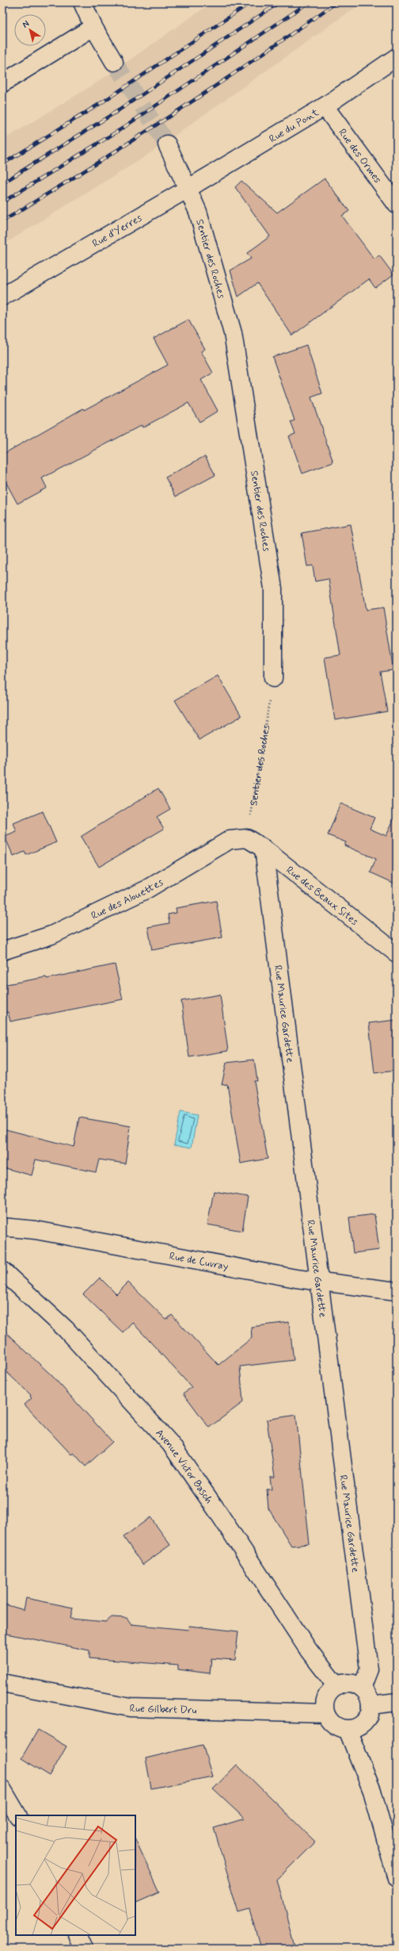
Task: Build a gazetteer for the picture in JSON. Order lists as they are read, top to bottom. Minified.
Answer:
{"streets":{"street":["Rue du Pont","Rue des Ormes","Rue d'Yerres","Sentier des Roches","Rue des Beaux Sites","Rue des Alouettes","Rue Maurice Gardette","Rue de Cuvray","Avenue Victor Basch","Rue Gilbert Dru"]},"crossings":[["Rue du Pont","Rue des Ormes"],["Rue du Pont","Rue d'Yerres"],["Rue du Pont","Sentier des Roches"],["Rue d'Yerres","Sentier des Roches"],["Sentier des Roches","Rue des Beaux Sites"],["Sentier des Roches","Rue des Alouettes"],["Rue des Beaux Sites","Rue des Alouettes"],["Rue des Beaux Sites","Rue Maurice Gardette"],["Rue Maurice Gardette","Rue de Cuvray"],["Rue Maurice Gardette","Avenue Victor Basch"],["Rue Maurice Gardette","Rue Gilbert Dru"],["Avenue Victor Basch","Rue Gilbert Dru"]],"north":"top left"}
